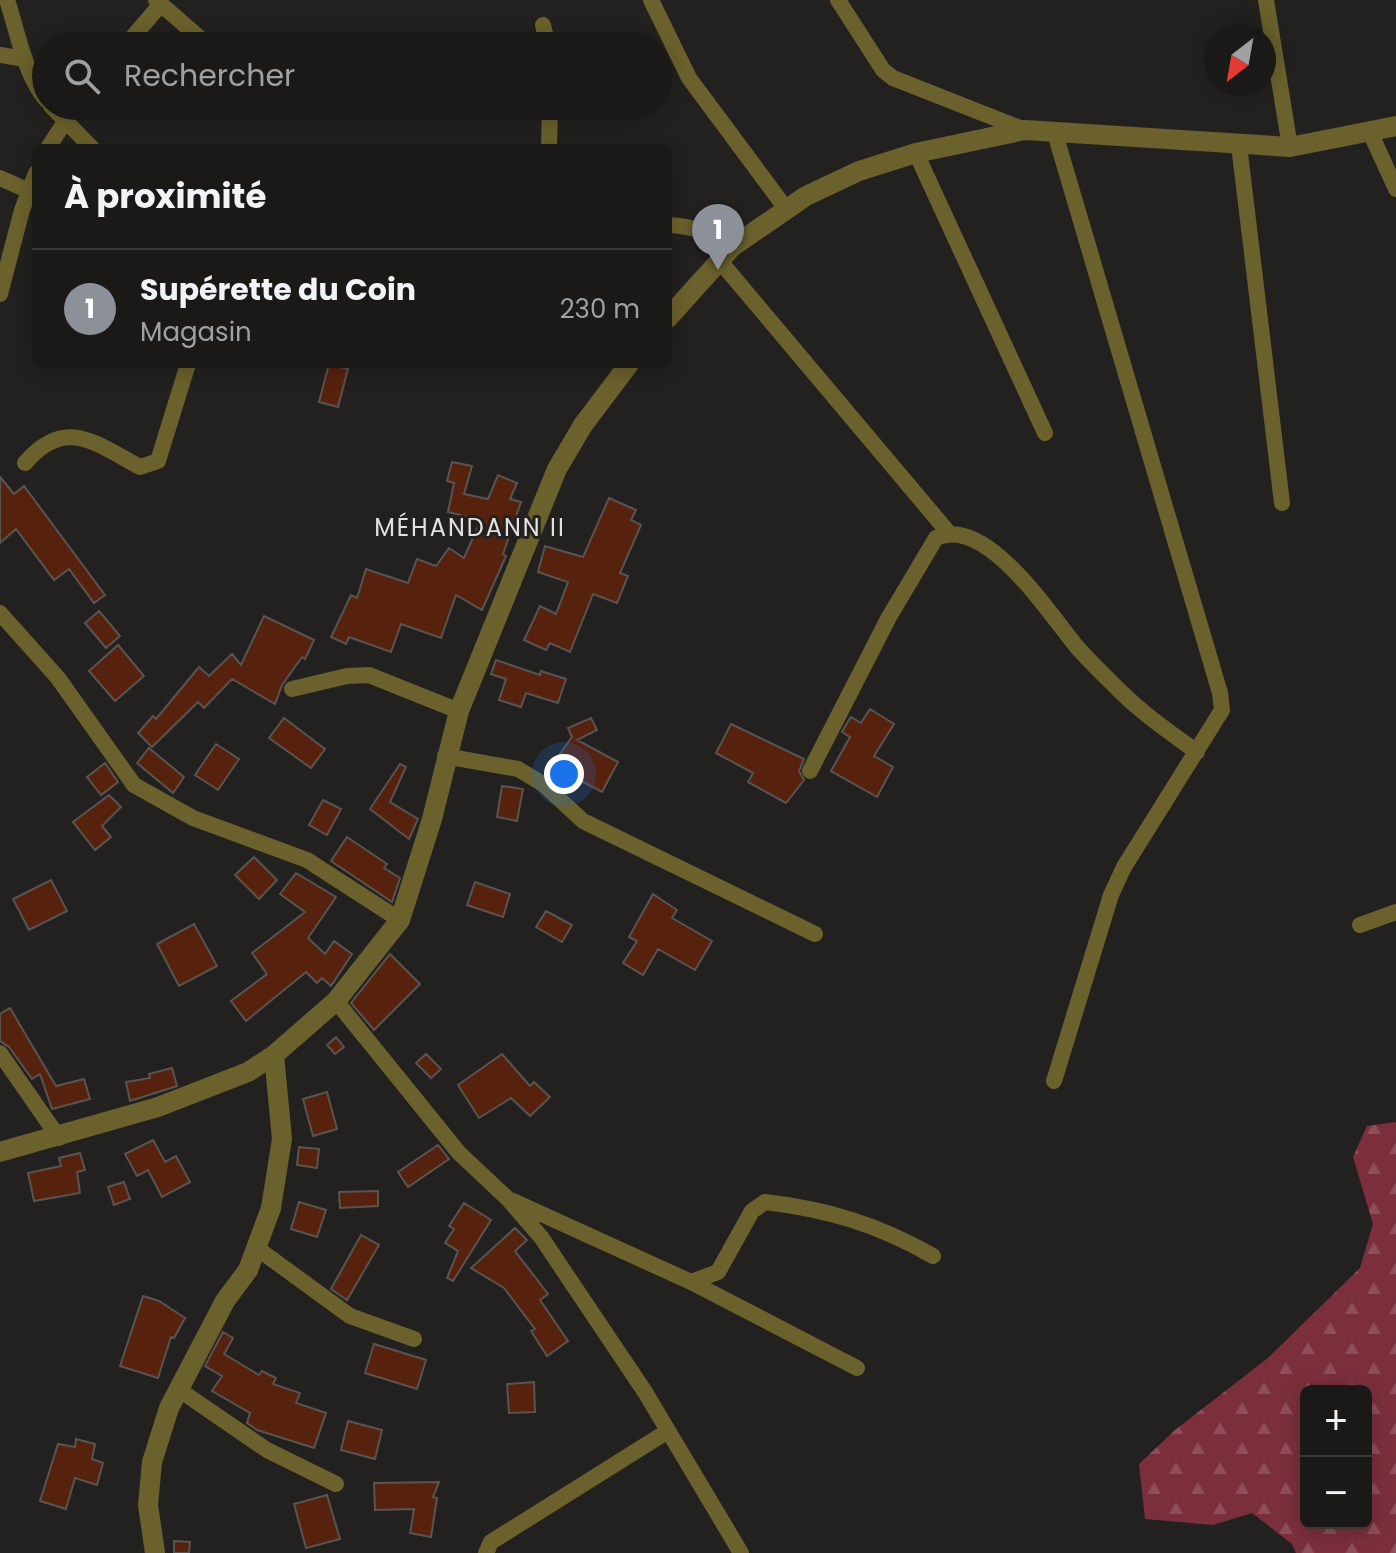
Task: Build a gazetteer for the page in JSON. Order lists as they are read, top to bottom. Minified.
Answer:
{"districts":["MÉHANDANN II"],"north":"bottom left","page":{"search":"Rechercher","heading":"À proximité","pins":"1","list":[{"mark":"1","name":"Supérette du Coin","note":"Magasin","value":"230 m"}],"map_buttons":["+","−"]}}
